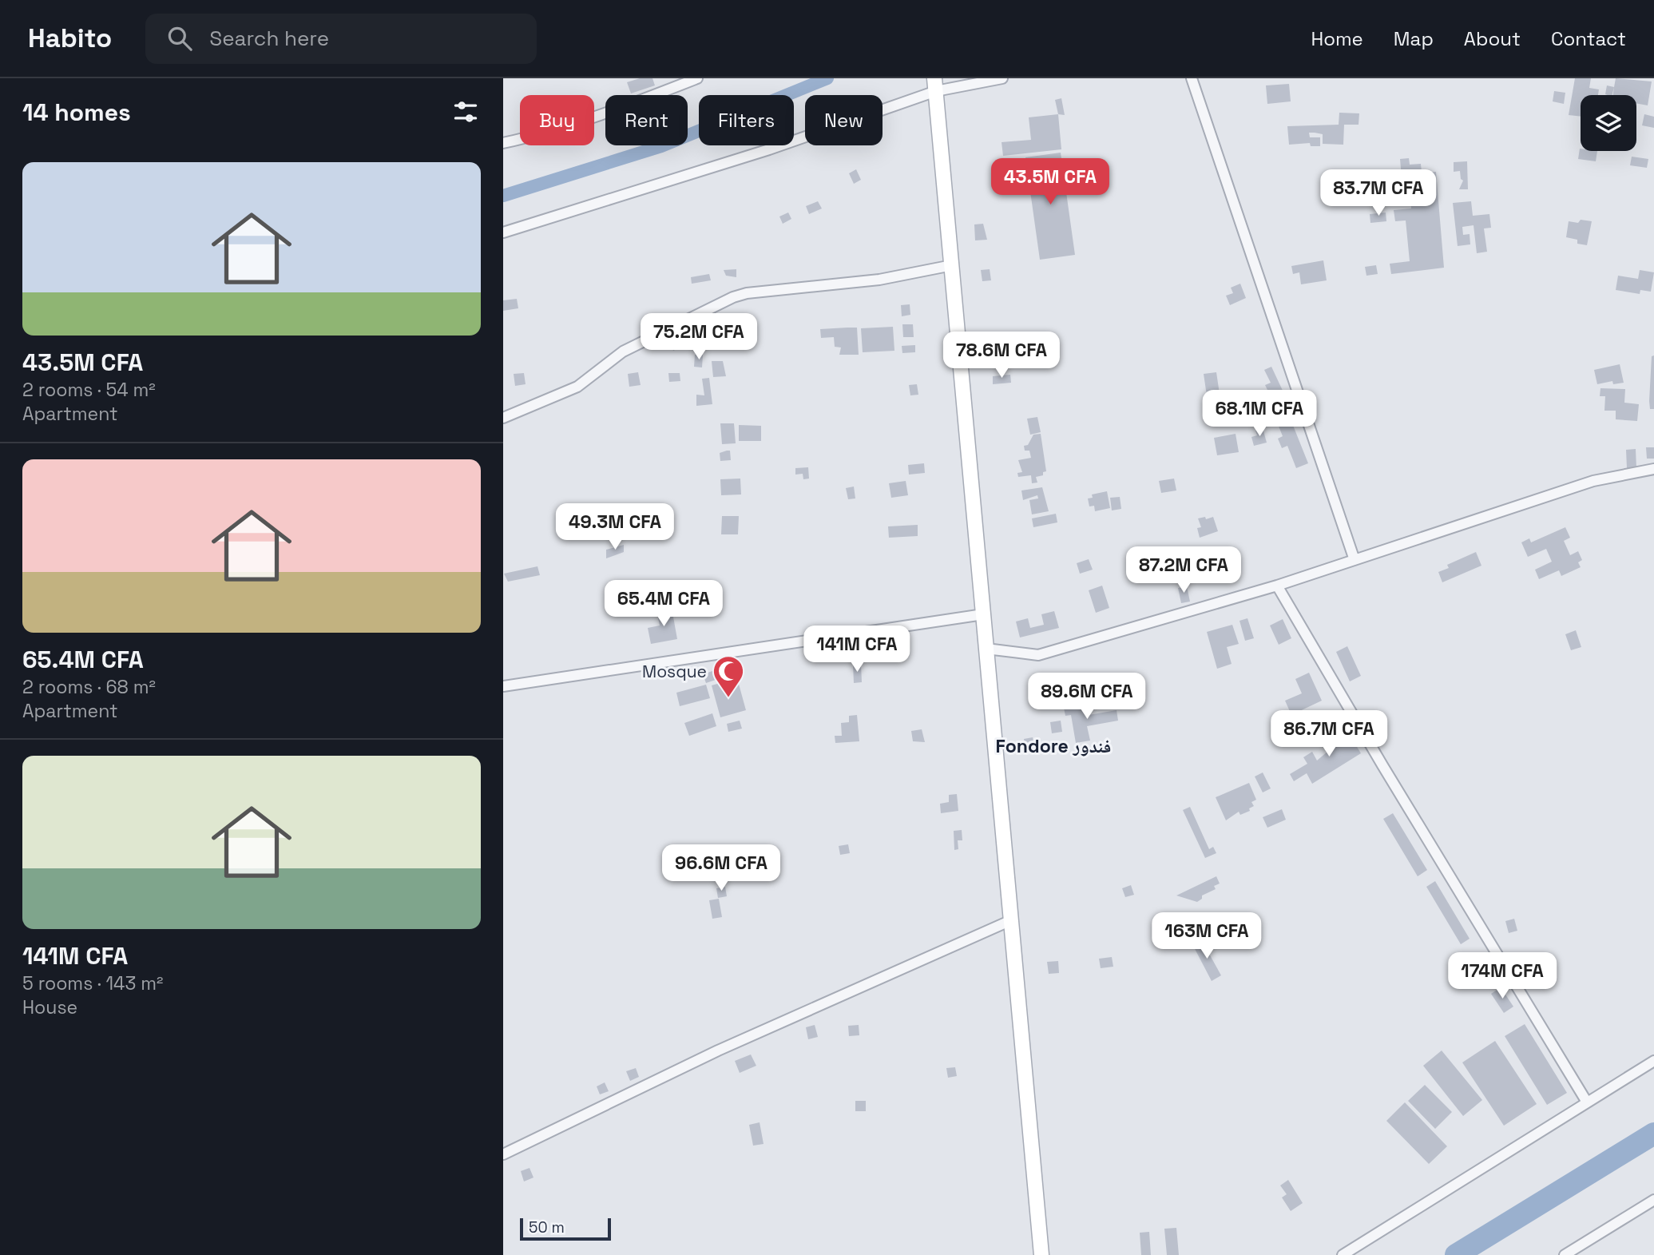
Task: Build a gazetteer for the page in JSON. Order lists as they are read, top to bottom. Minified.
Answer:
{"districts":["Fondore فندور"],"places":{"mosque":["Mosque"]},"scale_bar":"50 m","page":{"header":"Habito","search":"Search here","nav":["Home","Map","About","Contact"],"heading":"14 homes","chip":["Buy","Rent","Filters","New"],"list":[{"name":"43.5M CFA","note":"2 rooms · 54 m² · Apartment"},{"name":"65.4M CFA","note":"2 rooms · 68 m² · Apartment"},{"name":"141M CFA","note":"5 rooms · 143 m² · House"}],"price":["43.5M CFA","83.7M CFA","75.2M CFA","78.6M CFA","68.1M CFA","49.3M CFA","87.2M CFA","65.4M CFA","141M CFA","89.6M CFA","86.7M CFA","96.6M CFA","163M CFA","174M CFA"],"scale":"50 m"}}
